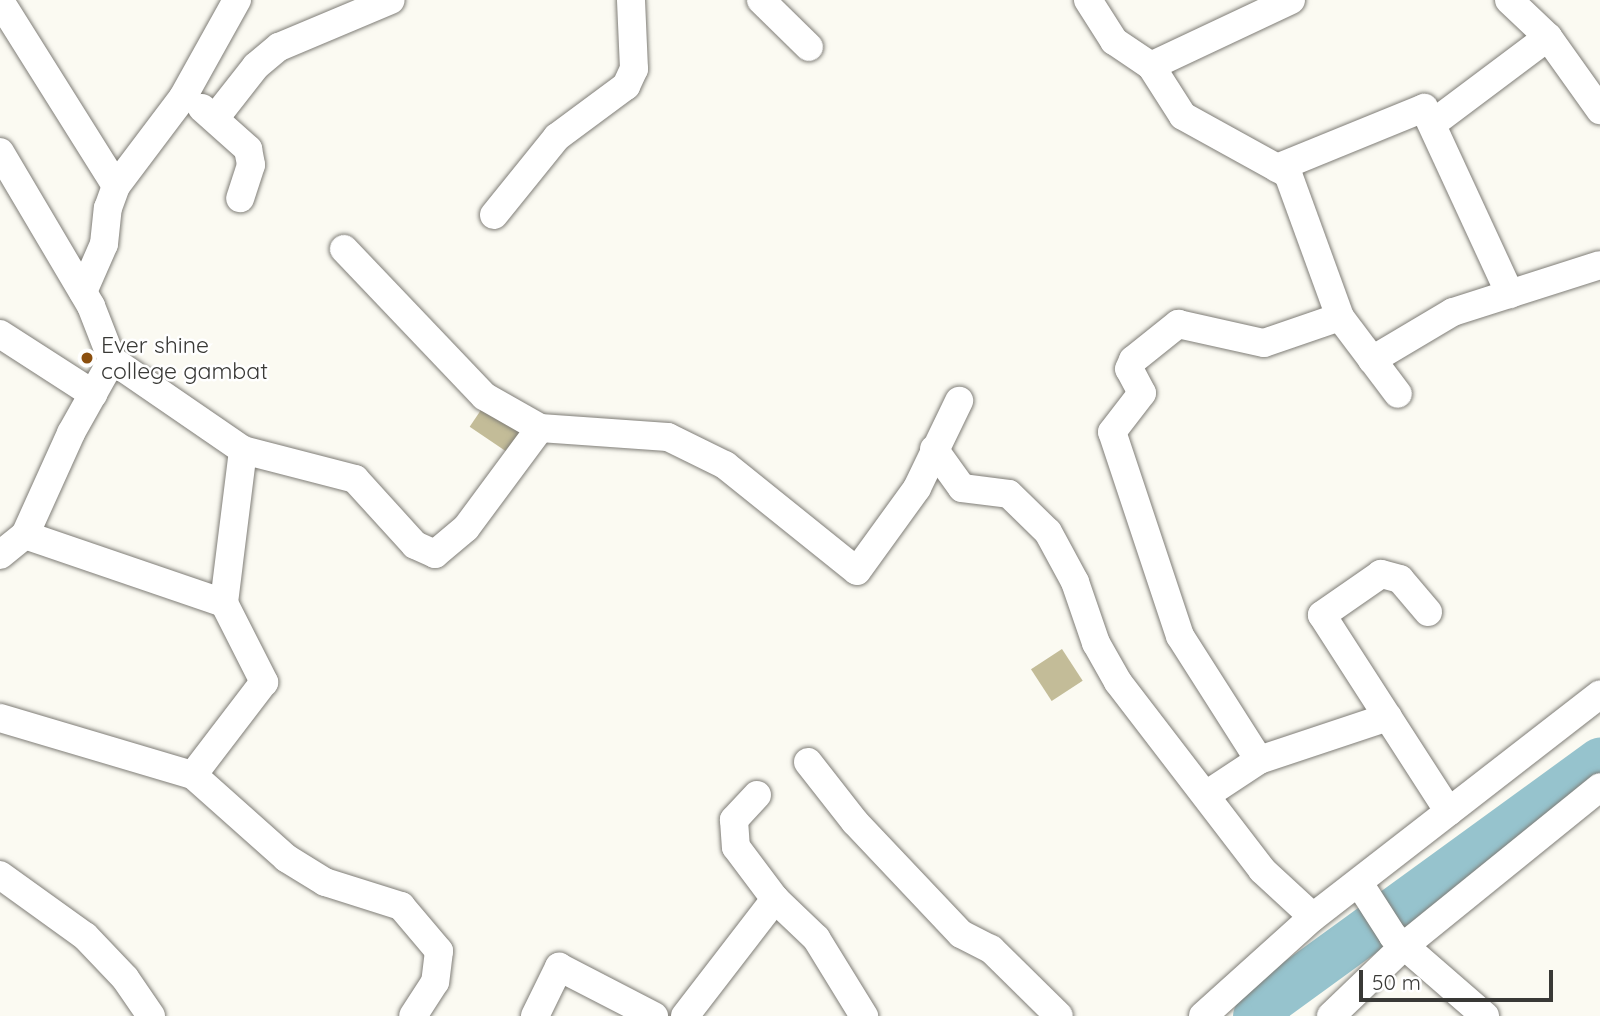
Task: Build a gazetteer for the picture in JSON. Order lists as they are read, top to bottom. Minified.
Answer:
{"places":["Ever shine college gambat"],"scale_bar":"50 m"}
